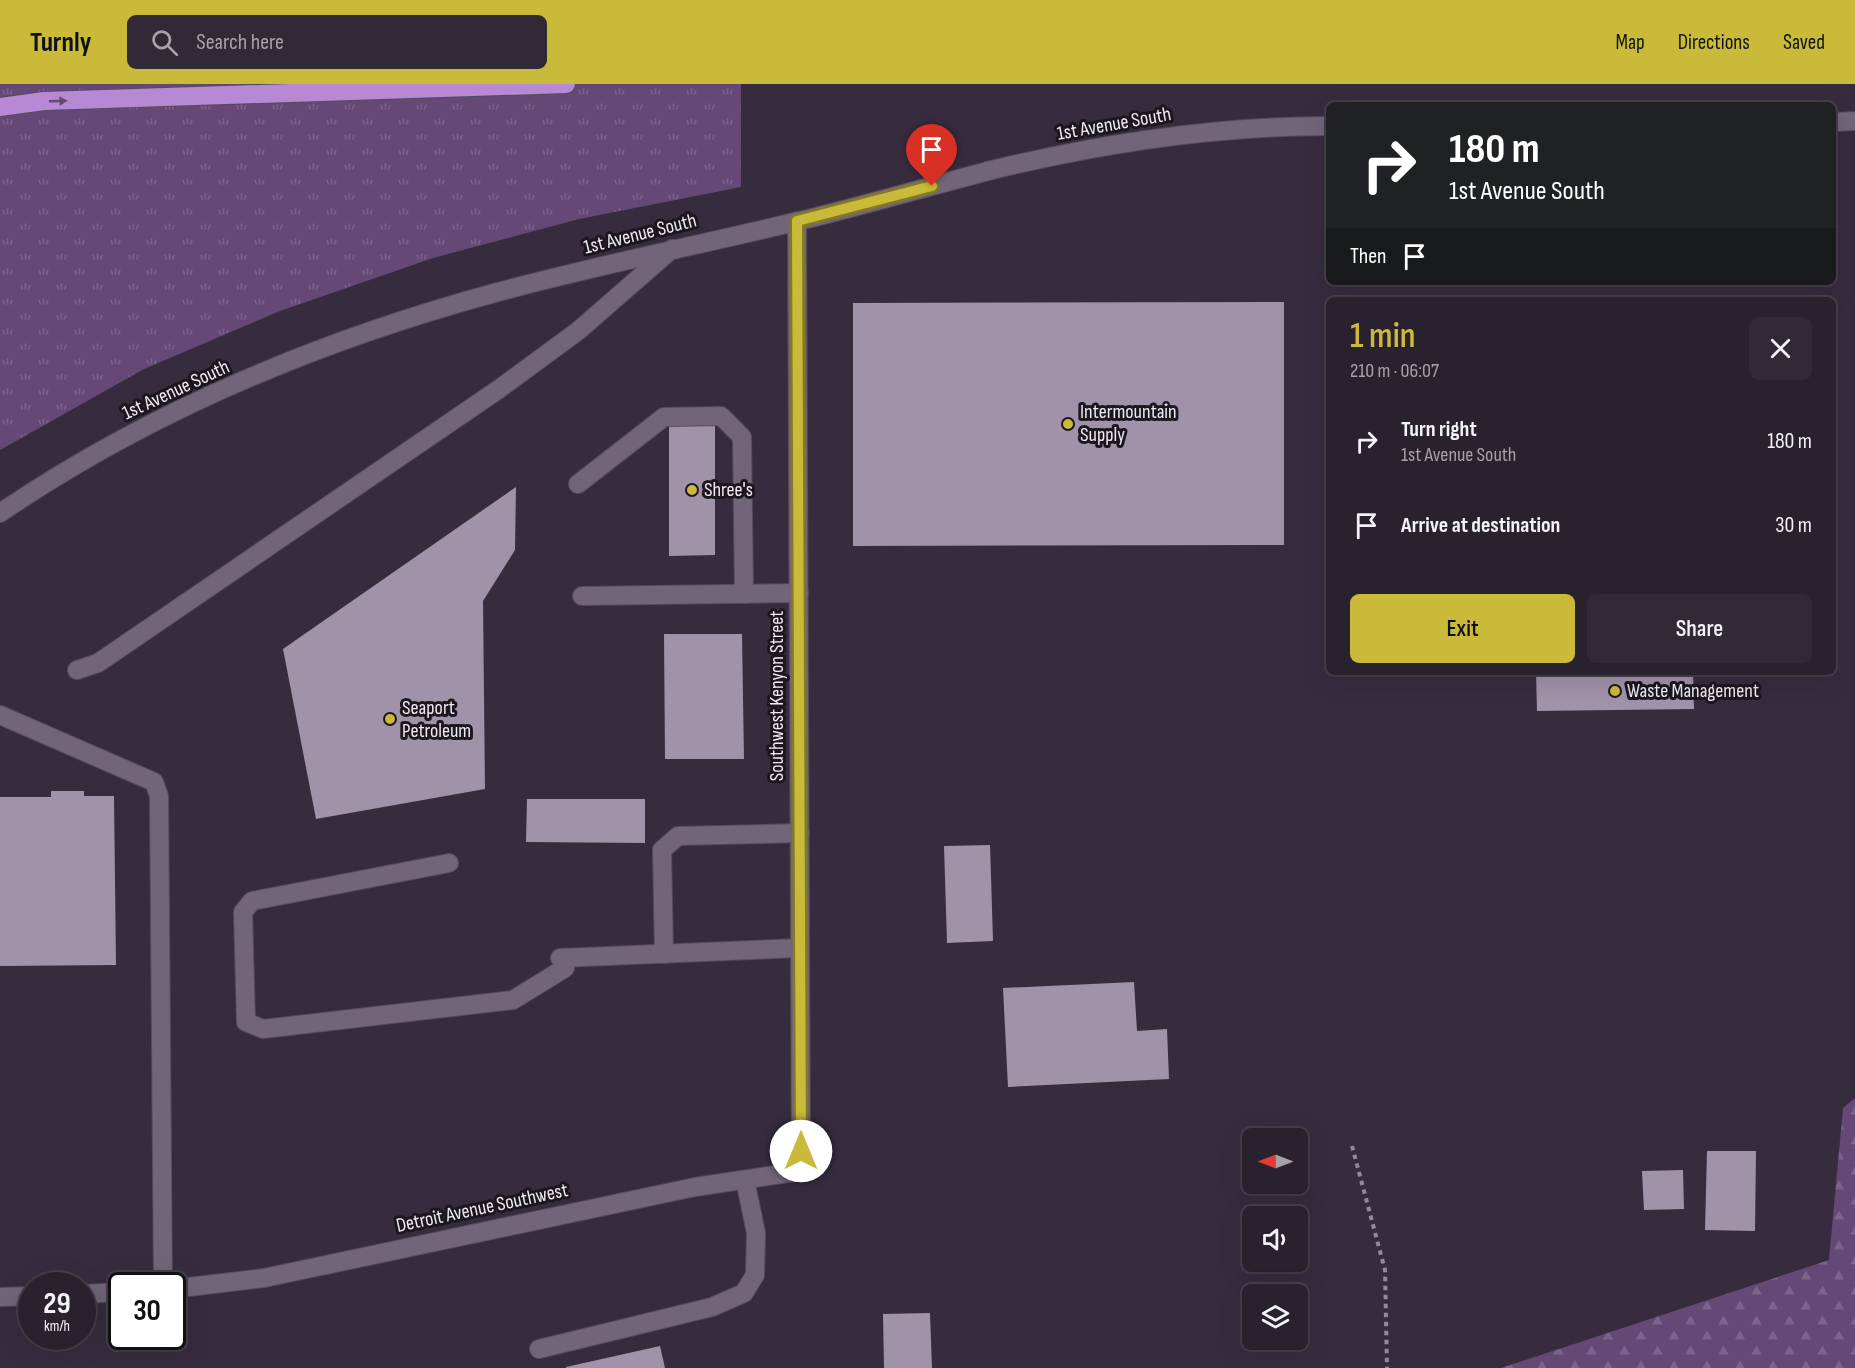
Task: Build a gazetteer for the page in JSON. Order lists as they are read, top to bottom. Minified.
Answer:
{"streets":{"street":["1st Avenue South","Southwest Kenyon Street","Detroit Avenue Southwest"]},"crossings":[["1st Avenue South","Southwest Kenyon Street"],["Southwest Kenyon Street","Detroit Avenue Southwest"]],"places":["Intermountain Supply","Shree's","Waste Management","Seaport Petroleum"],"north":"left","page":{"header":"Turnly","search":"Search here","nav":["Map","Directions","Saved"],"turn":["180 m","1st Avenue South"],"then":"Then","heading":["1 min","210 m · 06:07"],"list":[{"name":"Turn right","note":"1st Avenue South","value":"180 m"},{"name":"Arrive at destination","value":"30 m"}],"buttons":["Exit","Share"],"speed":"29 km/h","limit":"30"}}
